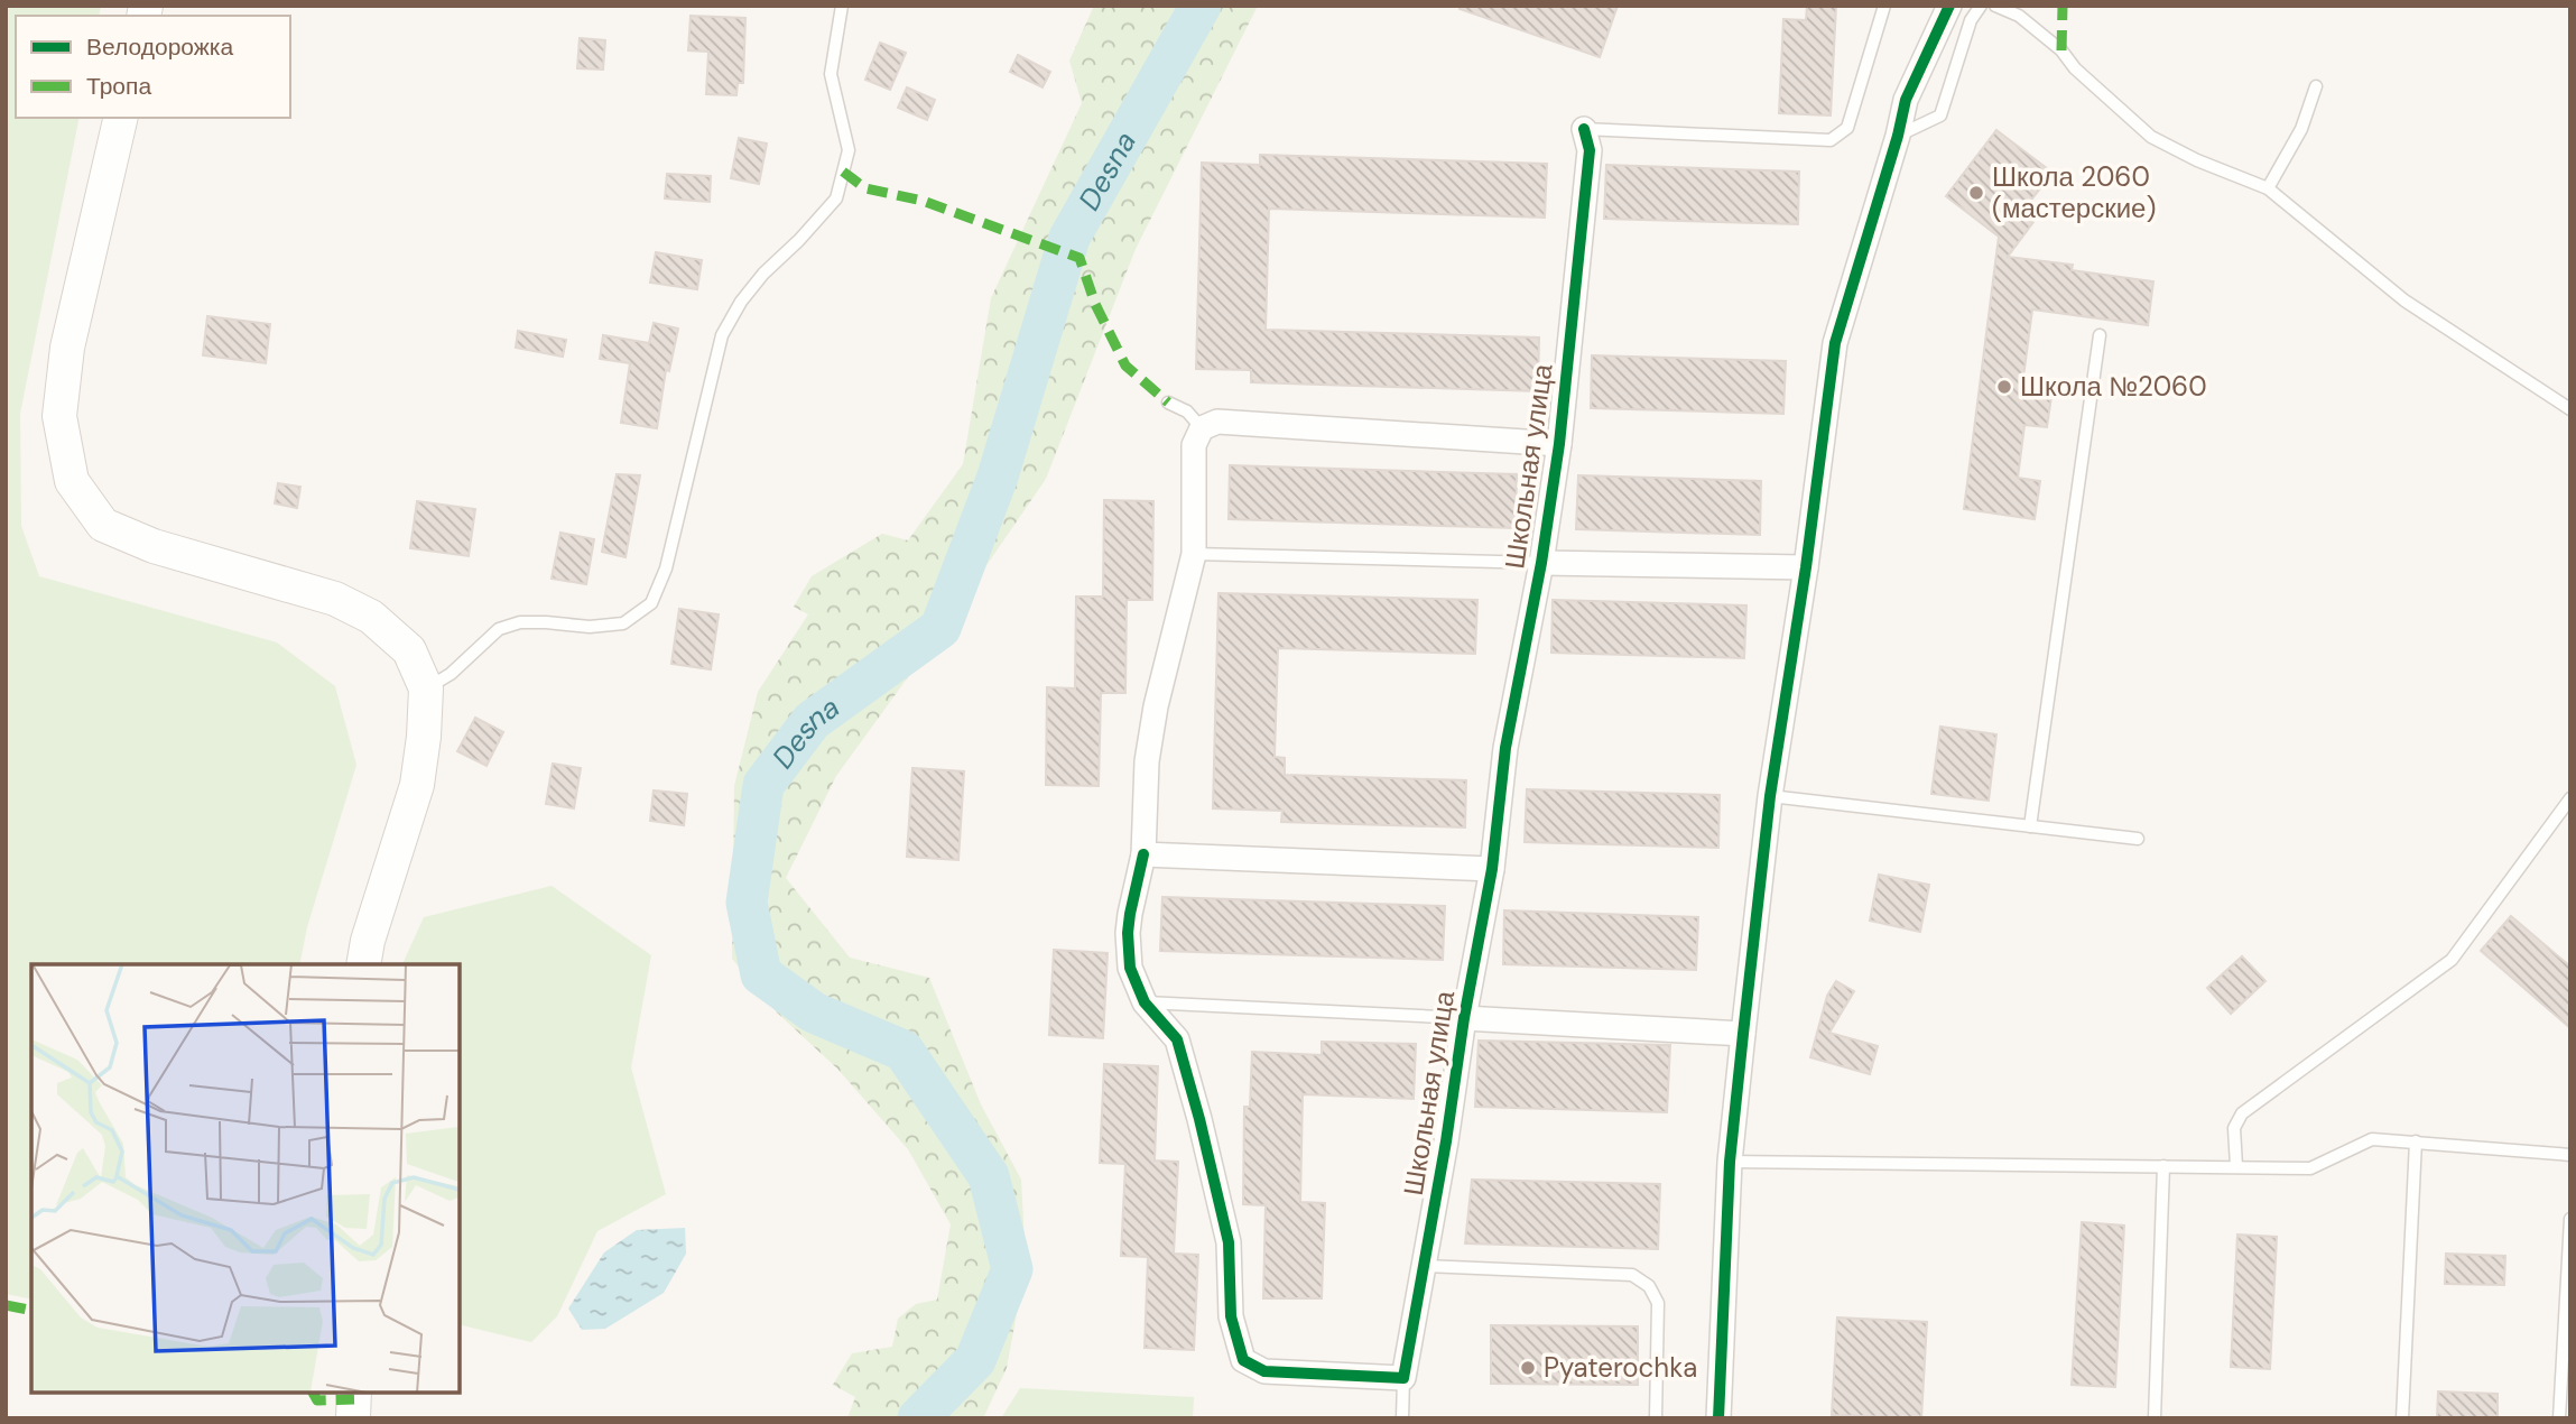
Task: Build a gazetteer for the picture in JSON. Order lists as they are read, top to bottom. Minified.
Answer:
{"streets":{"street":["Школьная улица"]},"water":["Desna"],"places":["Школа 2060 (мастерские)","Школа №2060","Pyaterochka"],"legend":["Велодорожка","Тропа"]}
